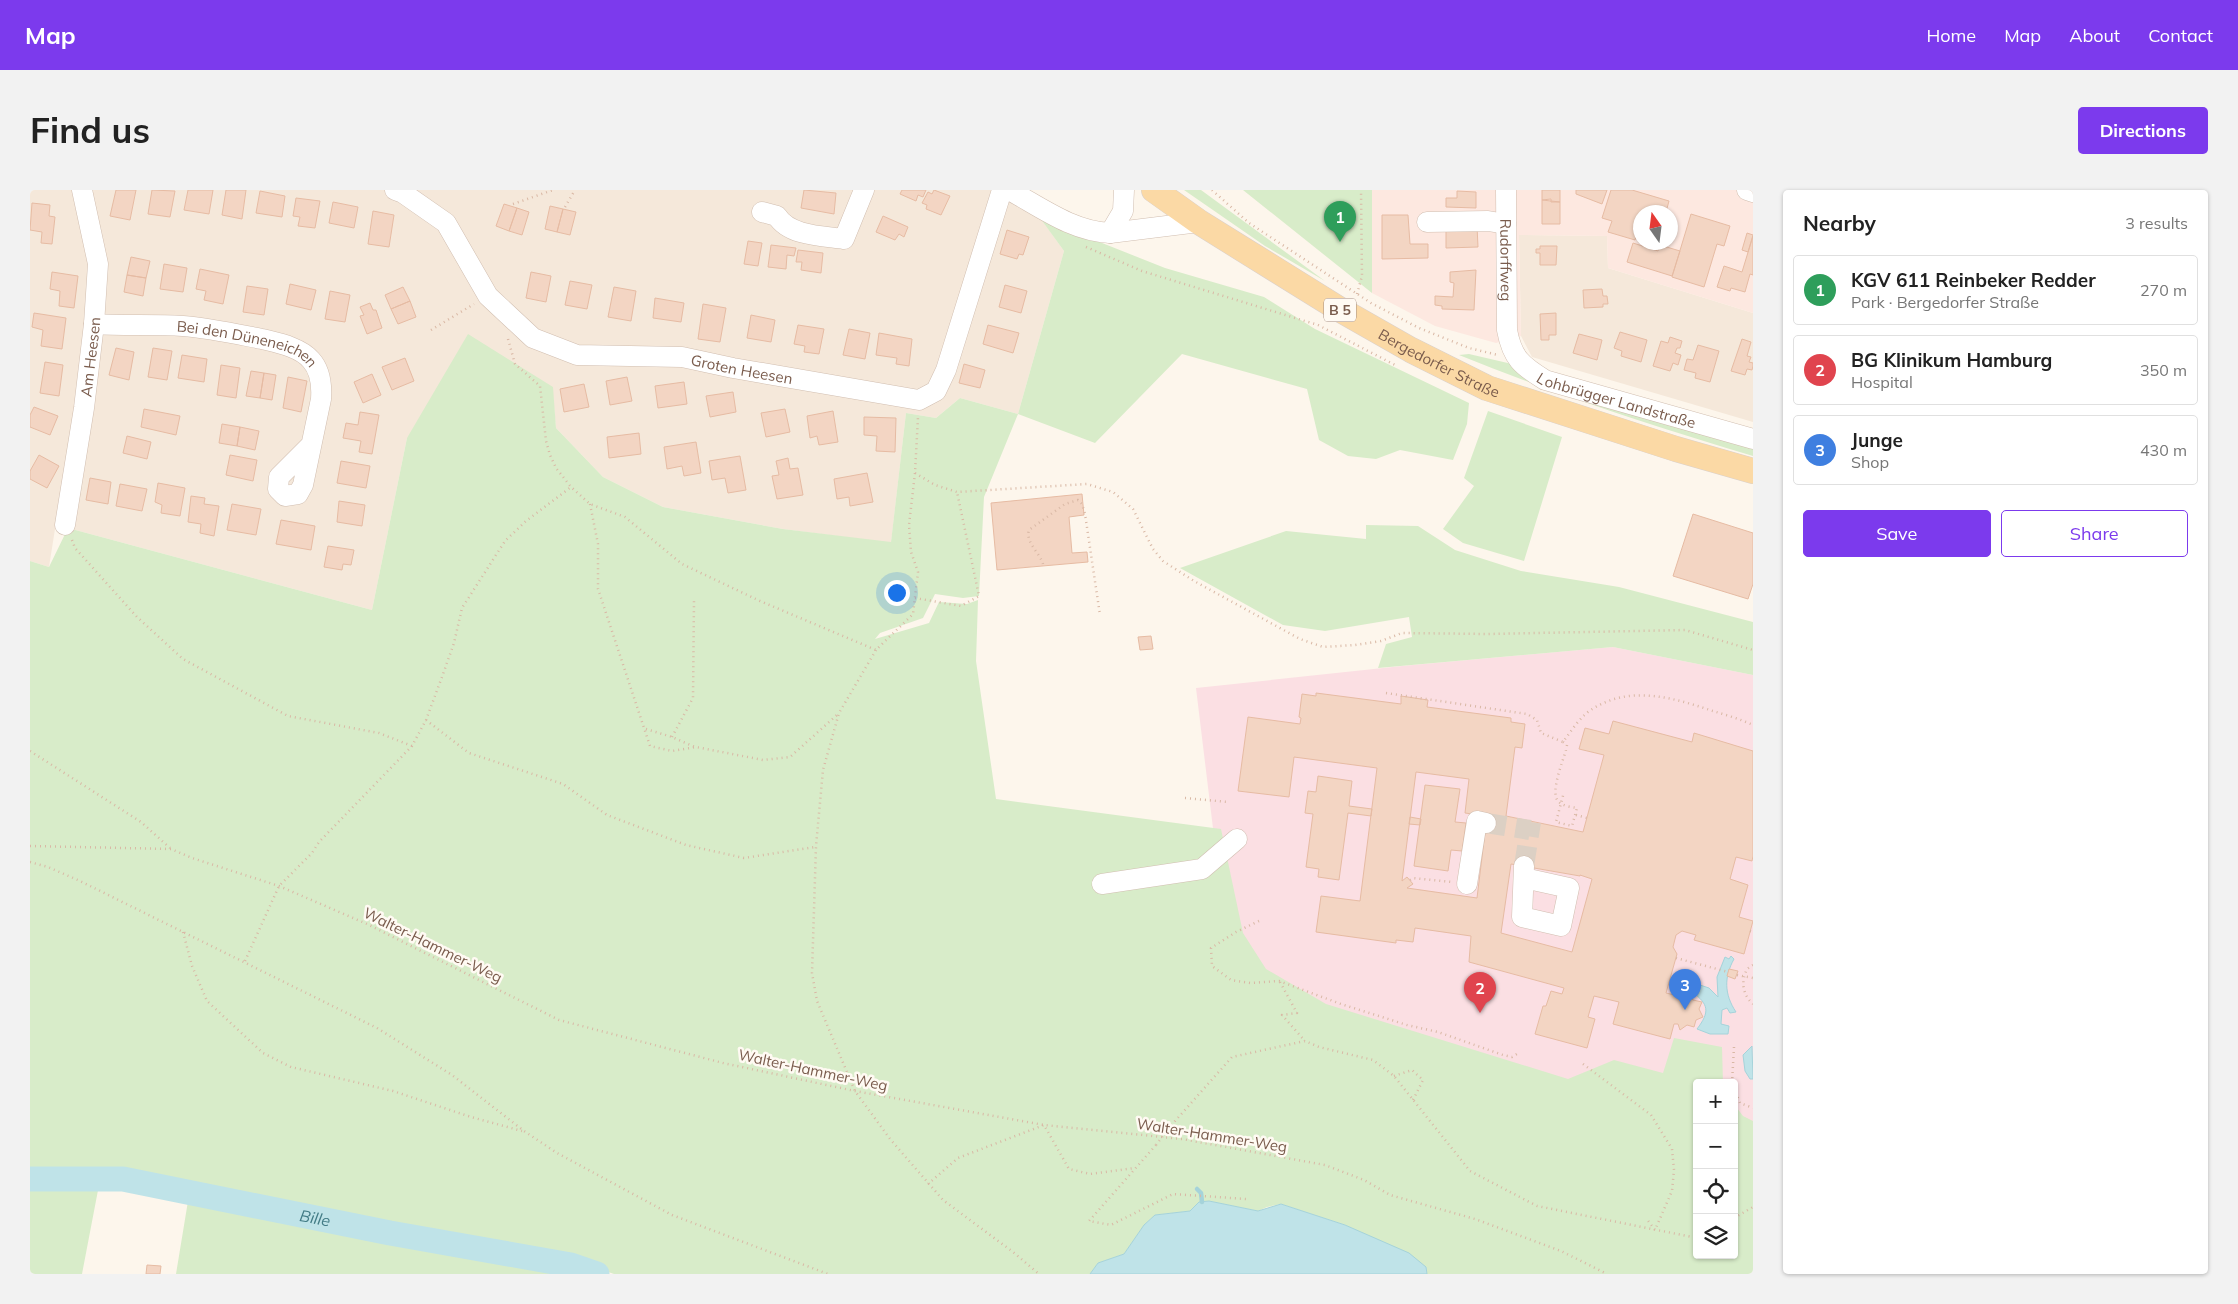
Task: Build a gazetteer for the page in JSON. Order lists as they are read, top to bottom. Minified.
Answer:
{"streets":{"main road":["B 5","Bergedorfer Straße"],"street":["Rudorffweg","Bei den Düneneichen","Am Heesen","Groten Heesen","Lohbrügger Landstraße"],"path":["Walter-Hammer-Weg"]},"crossings":[["Rudorffweg","Lohbrügger Landstraße"],["Bei den Düneneichen","Am Heesen"]],"water":["Bille"],"north":"top","page":{"header":"Map","nav":["Home","Map","About","Contact"],"buttons":["Directions",["Save","Share"]],"title":"Find us","heading":["Nearby","3 results"],"pins":["1","3","2"],"list":[{"mark":"1","name":"KGV 611 Reinbeker Redder","note":"Park · Bergedorfer Straße","value":"270 m"},{"mark":"2","name":"BG Klinikum Hamburg","note":"Hospital","value":"350 m"},{"mark":"3","name":"Junge","note":"Shop","value":"430 m"}],"map_buttons":["+","−"]}}
